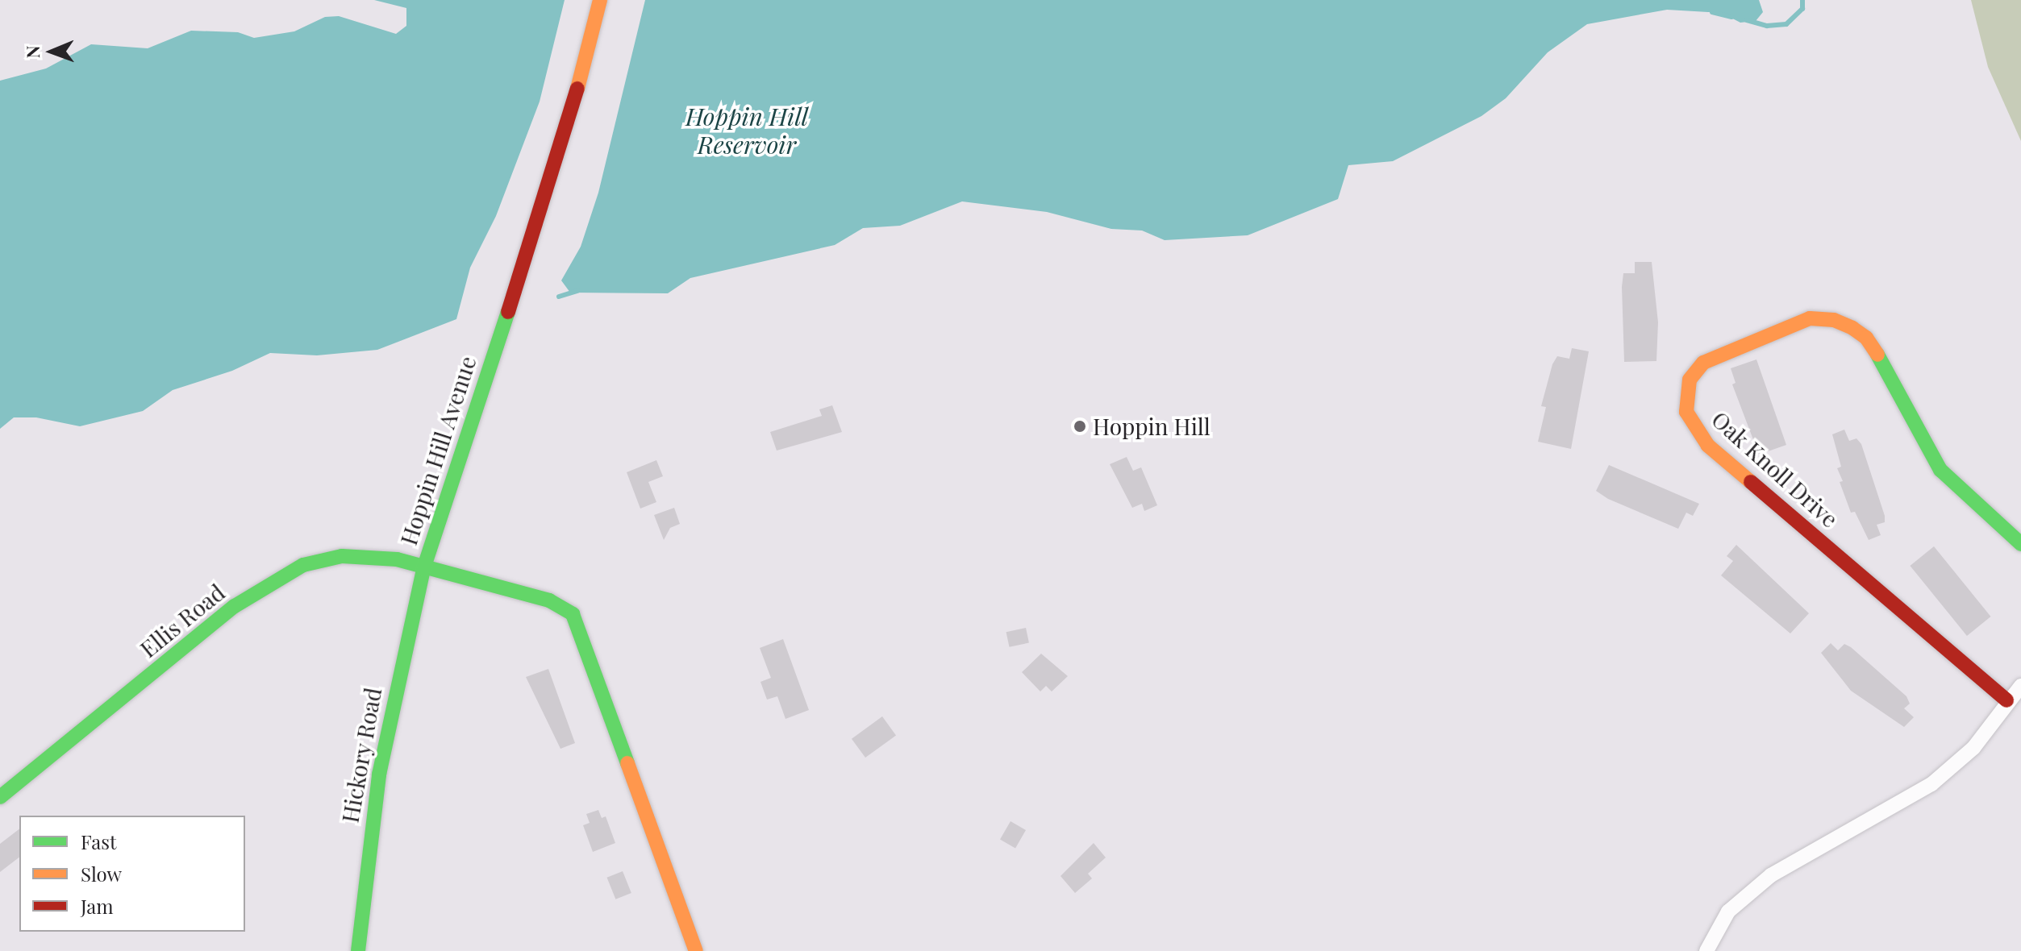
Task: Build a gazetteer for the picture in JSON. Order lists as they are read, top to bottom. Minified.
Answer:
{"streets":{"street":["Hoppin Hill Avenue","Oak Knoll Drive","Ellis Road","Hickory Road"]},"crossings":[["Hoppin Hill Avenue","Ellis Road"],["Hoppin Hill Avenue","Hickory Road"],["Ellis Road","Hickory Road"]],"water":["Hoppin Hill Reservoir"],"places":["Hoppin Hill"],"legend":["Fast","Slow","Jam"],"north":"left"}
